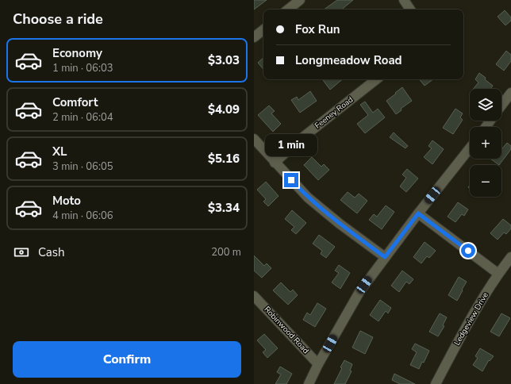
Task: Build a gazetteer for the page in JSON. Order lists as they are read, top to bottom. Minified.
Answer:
{"streets":{"street":["Feeney Road","Ledgeview Drive","Robinwood Road"]},"page":{"heading":"Choose a ride","banner":["Fox Run","Longmeadow Road"],"list":[{"name":"Economy","note":"1 min · 06:03","value":"$3.03"},{"name":"Comfort","note":"2 min · 06:04","value":"$4.09"},{"name":"XL","note":"3 min · 06:05","value":"$5.16"},{"name":"Moto","note":"4 min · 06:06","value":"$3.34"}],"map_buttons":["+","−"],"bubble":"1 min","pay":["Cash","200 m"],"buttons":"Confirm"}}
